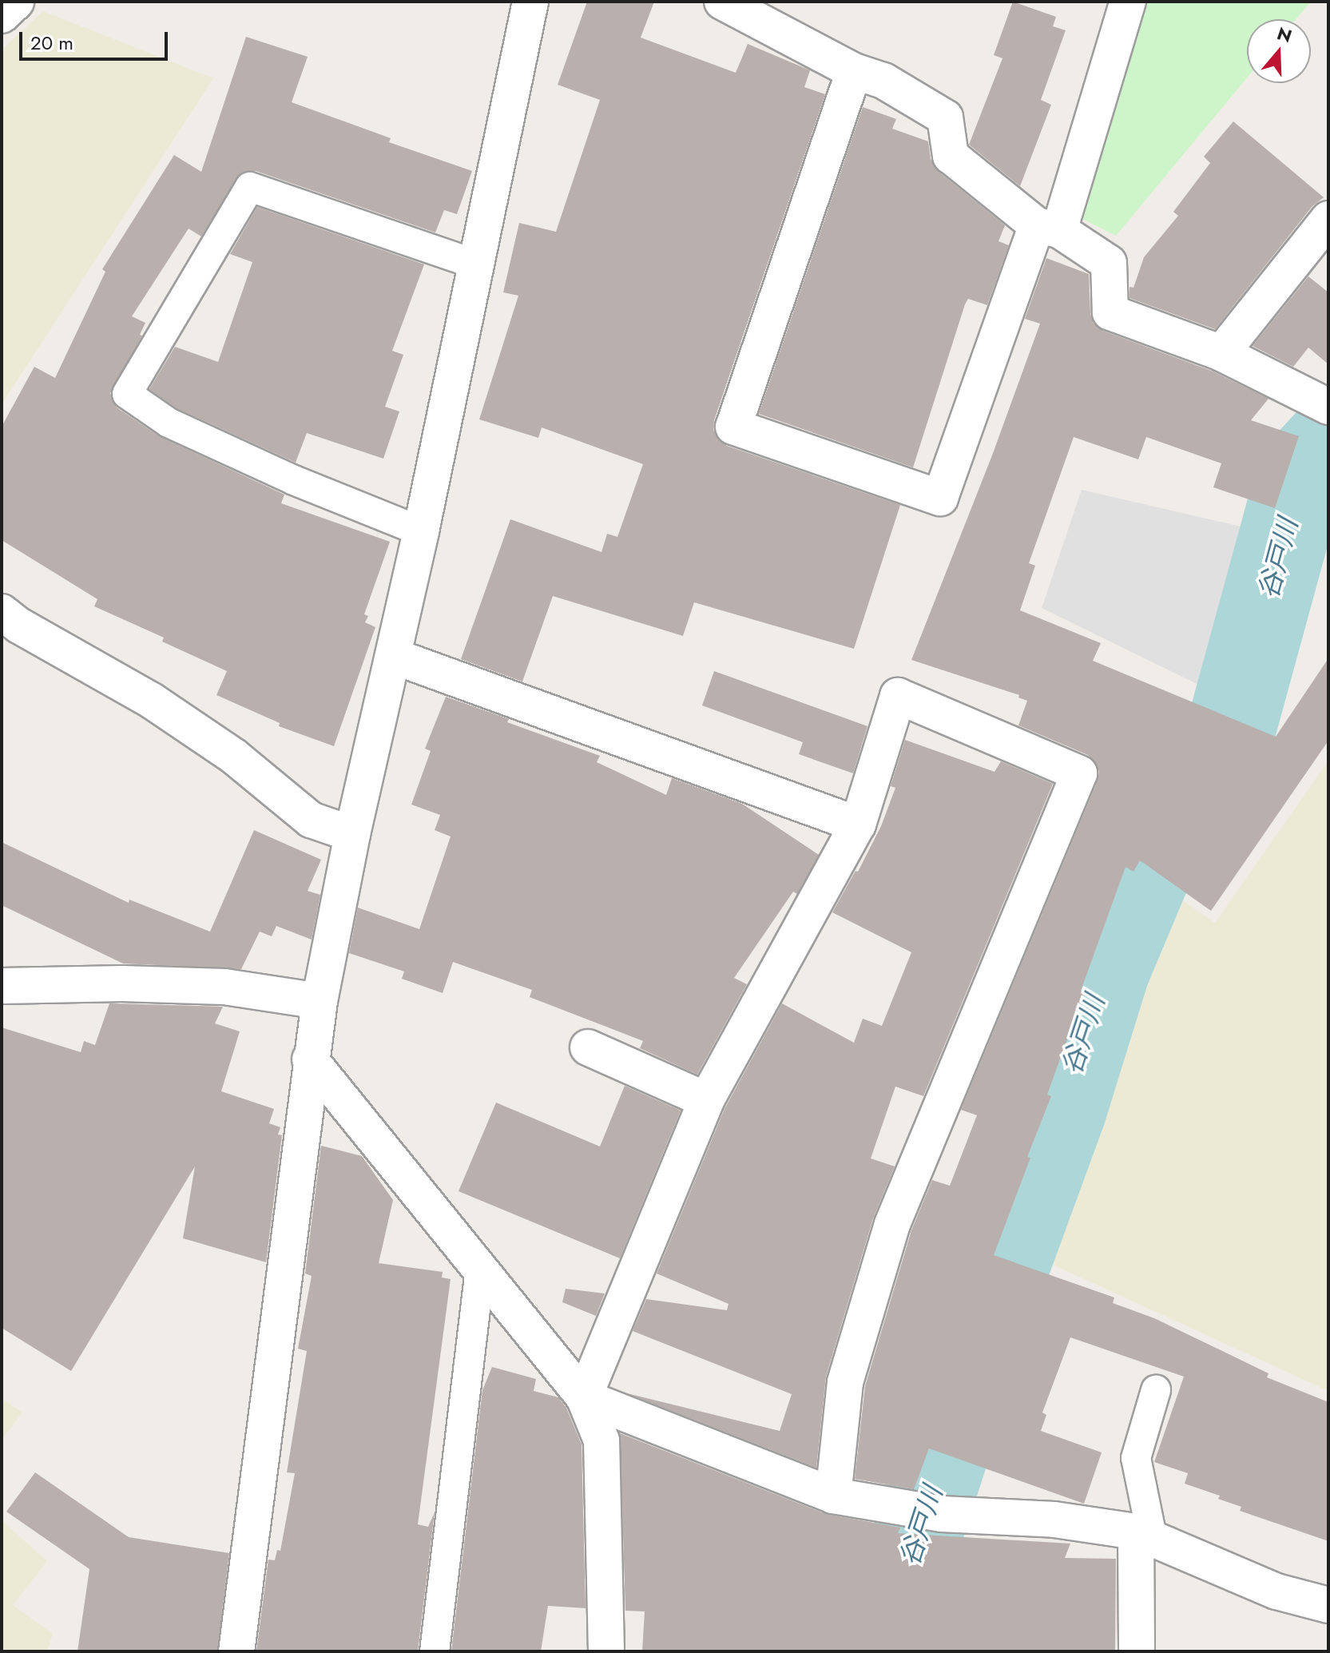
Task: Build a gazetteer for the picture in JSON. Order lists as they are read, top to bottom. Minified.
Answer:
{"water":["谷戸川"],"scale_bar":"20 m","north":"top"}
